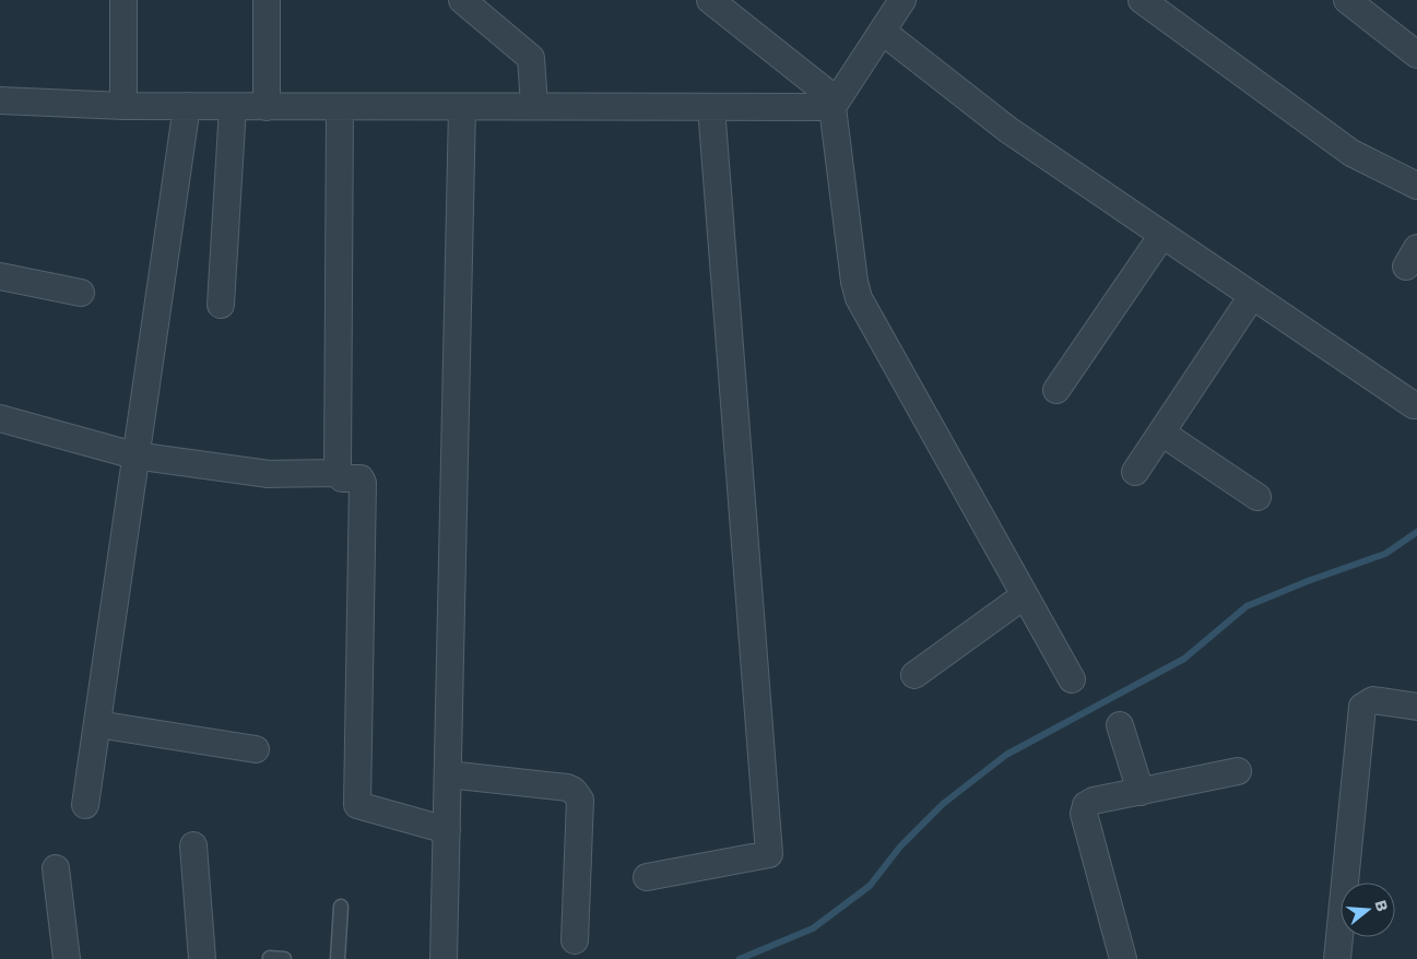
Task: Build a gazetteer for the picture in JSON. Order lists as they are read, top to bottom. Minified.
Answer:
{"north":"right"}
